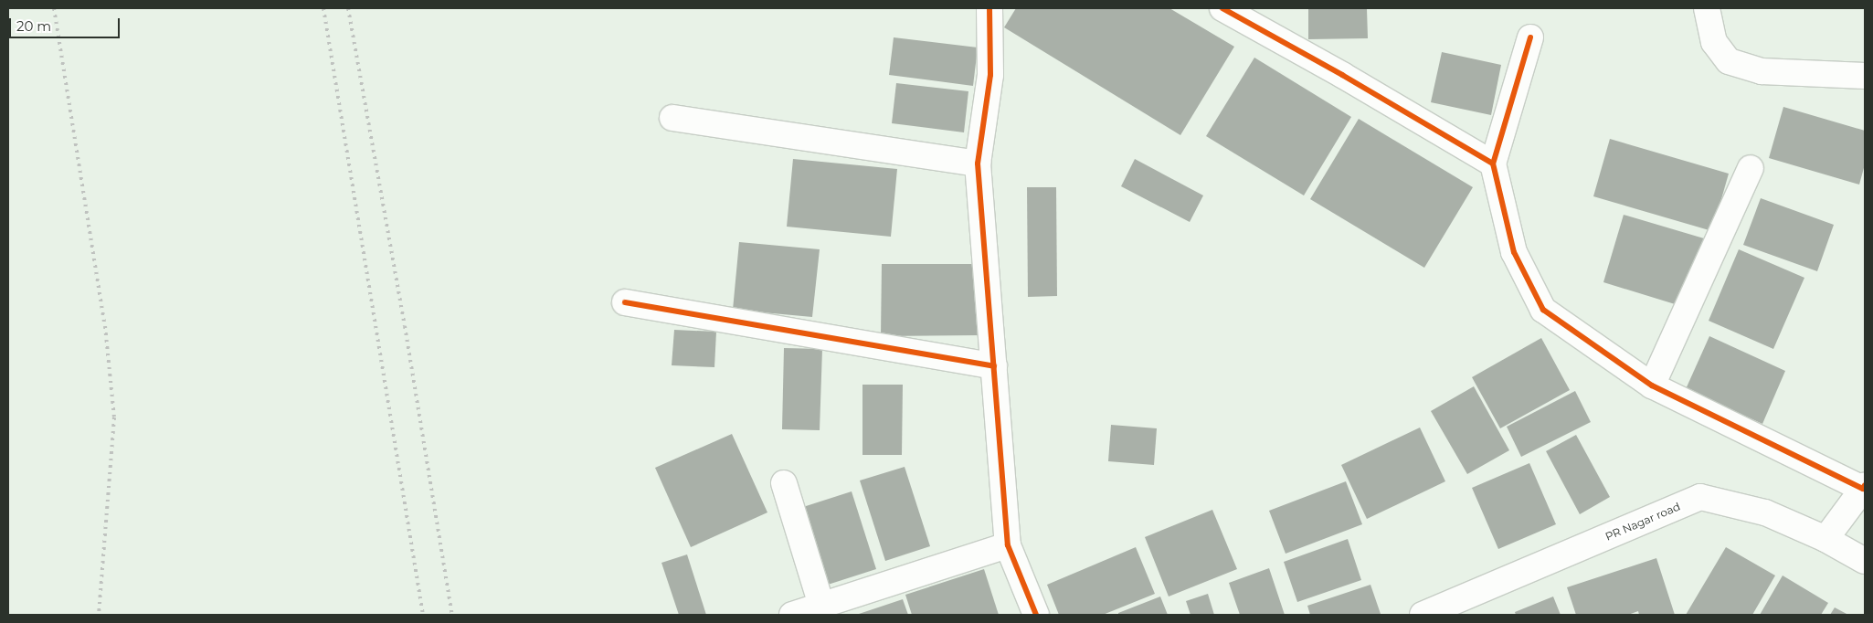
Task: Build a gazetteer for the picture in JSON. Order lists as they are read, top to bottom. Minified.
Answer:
{"streets":{"street":["PR Nagar road"]},"scale_bar":"20 m"}
